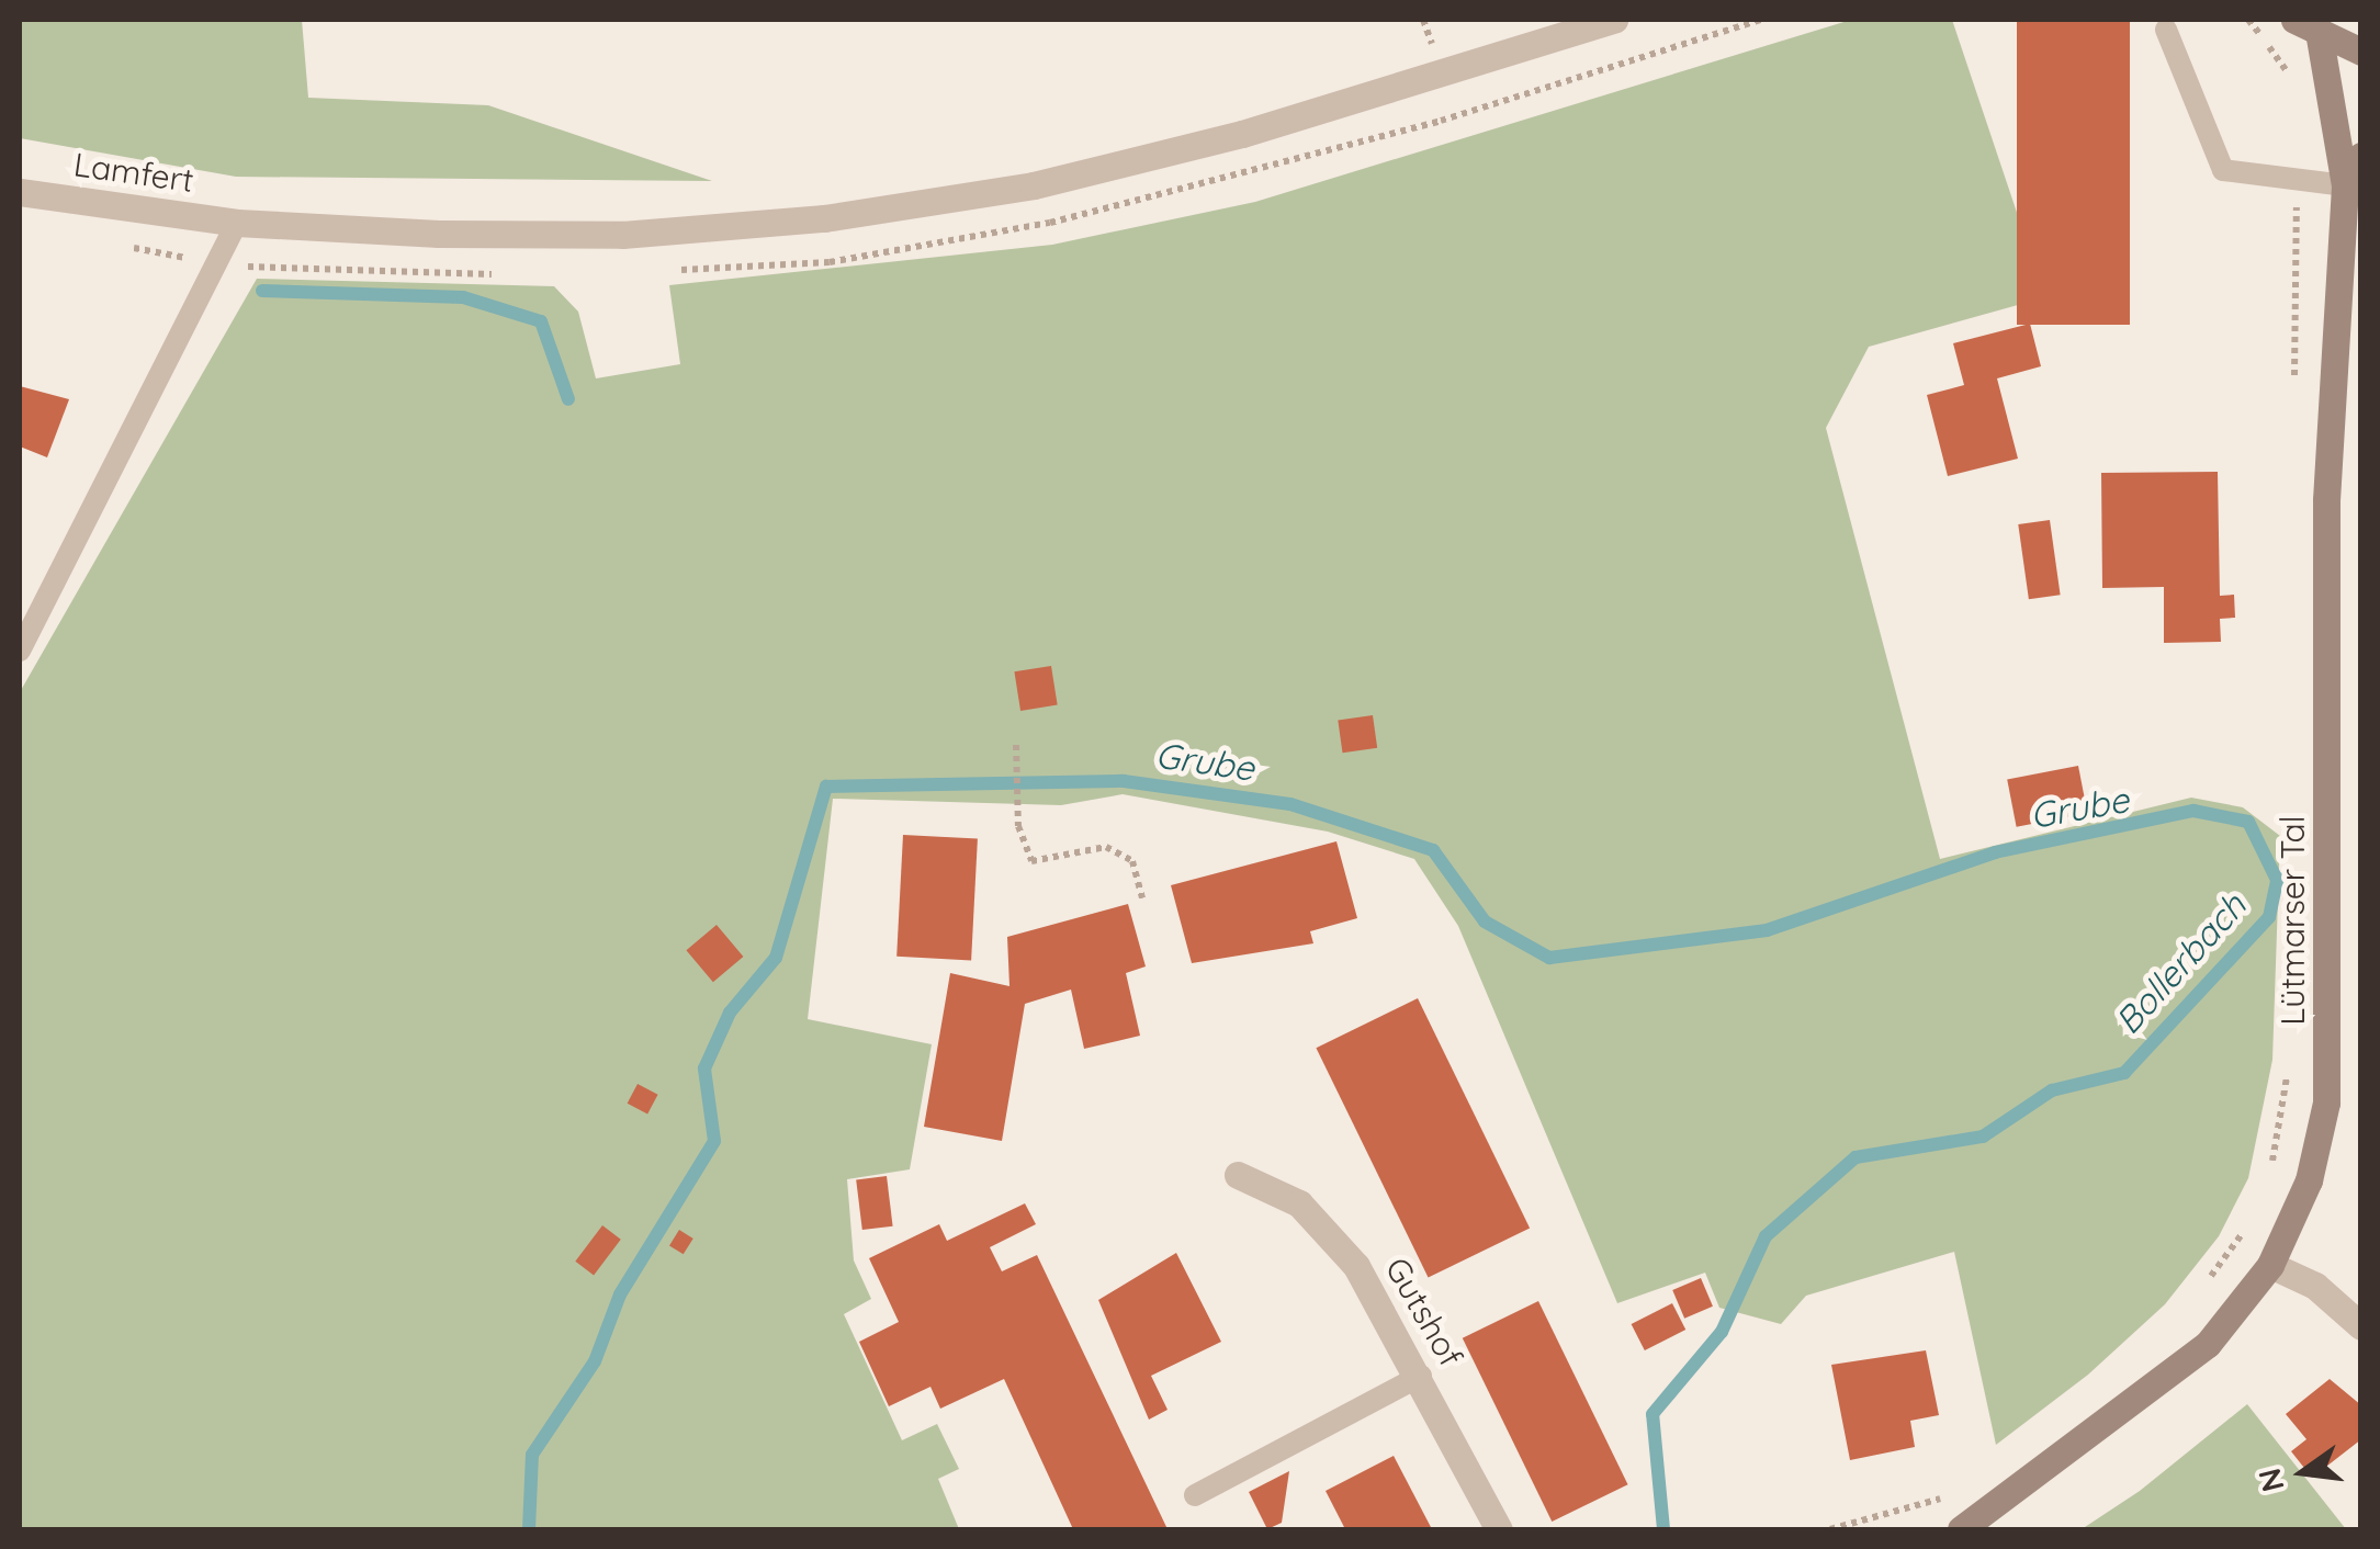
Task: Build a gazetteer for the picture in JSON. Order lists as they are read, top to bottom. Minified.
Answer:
{"streets":{"main road":["Lütmarser Tal"],"street":["Lamfert","Gutshof"]},"water":["Grube","Bollerbach"],"north":"left"}
